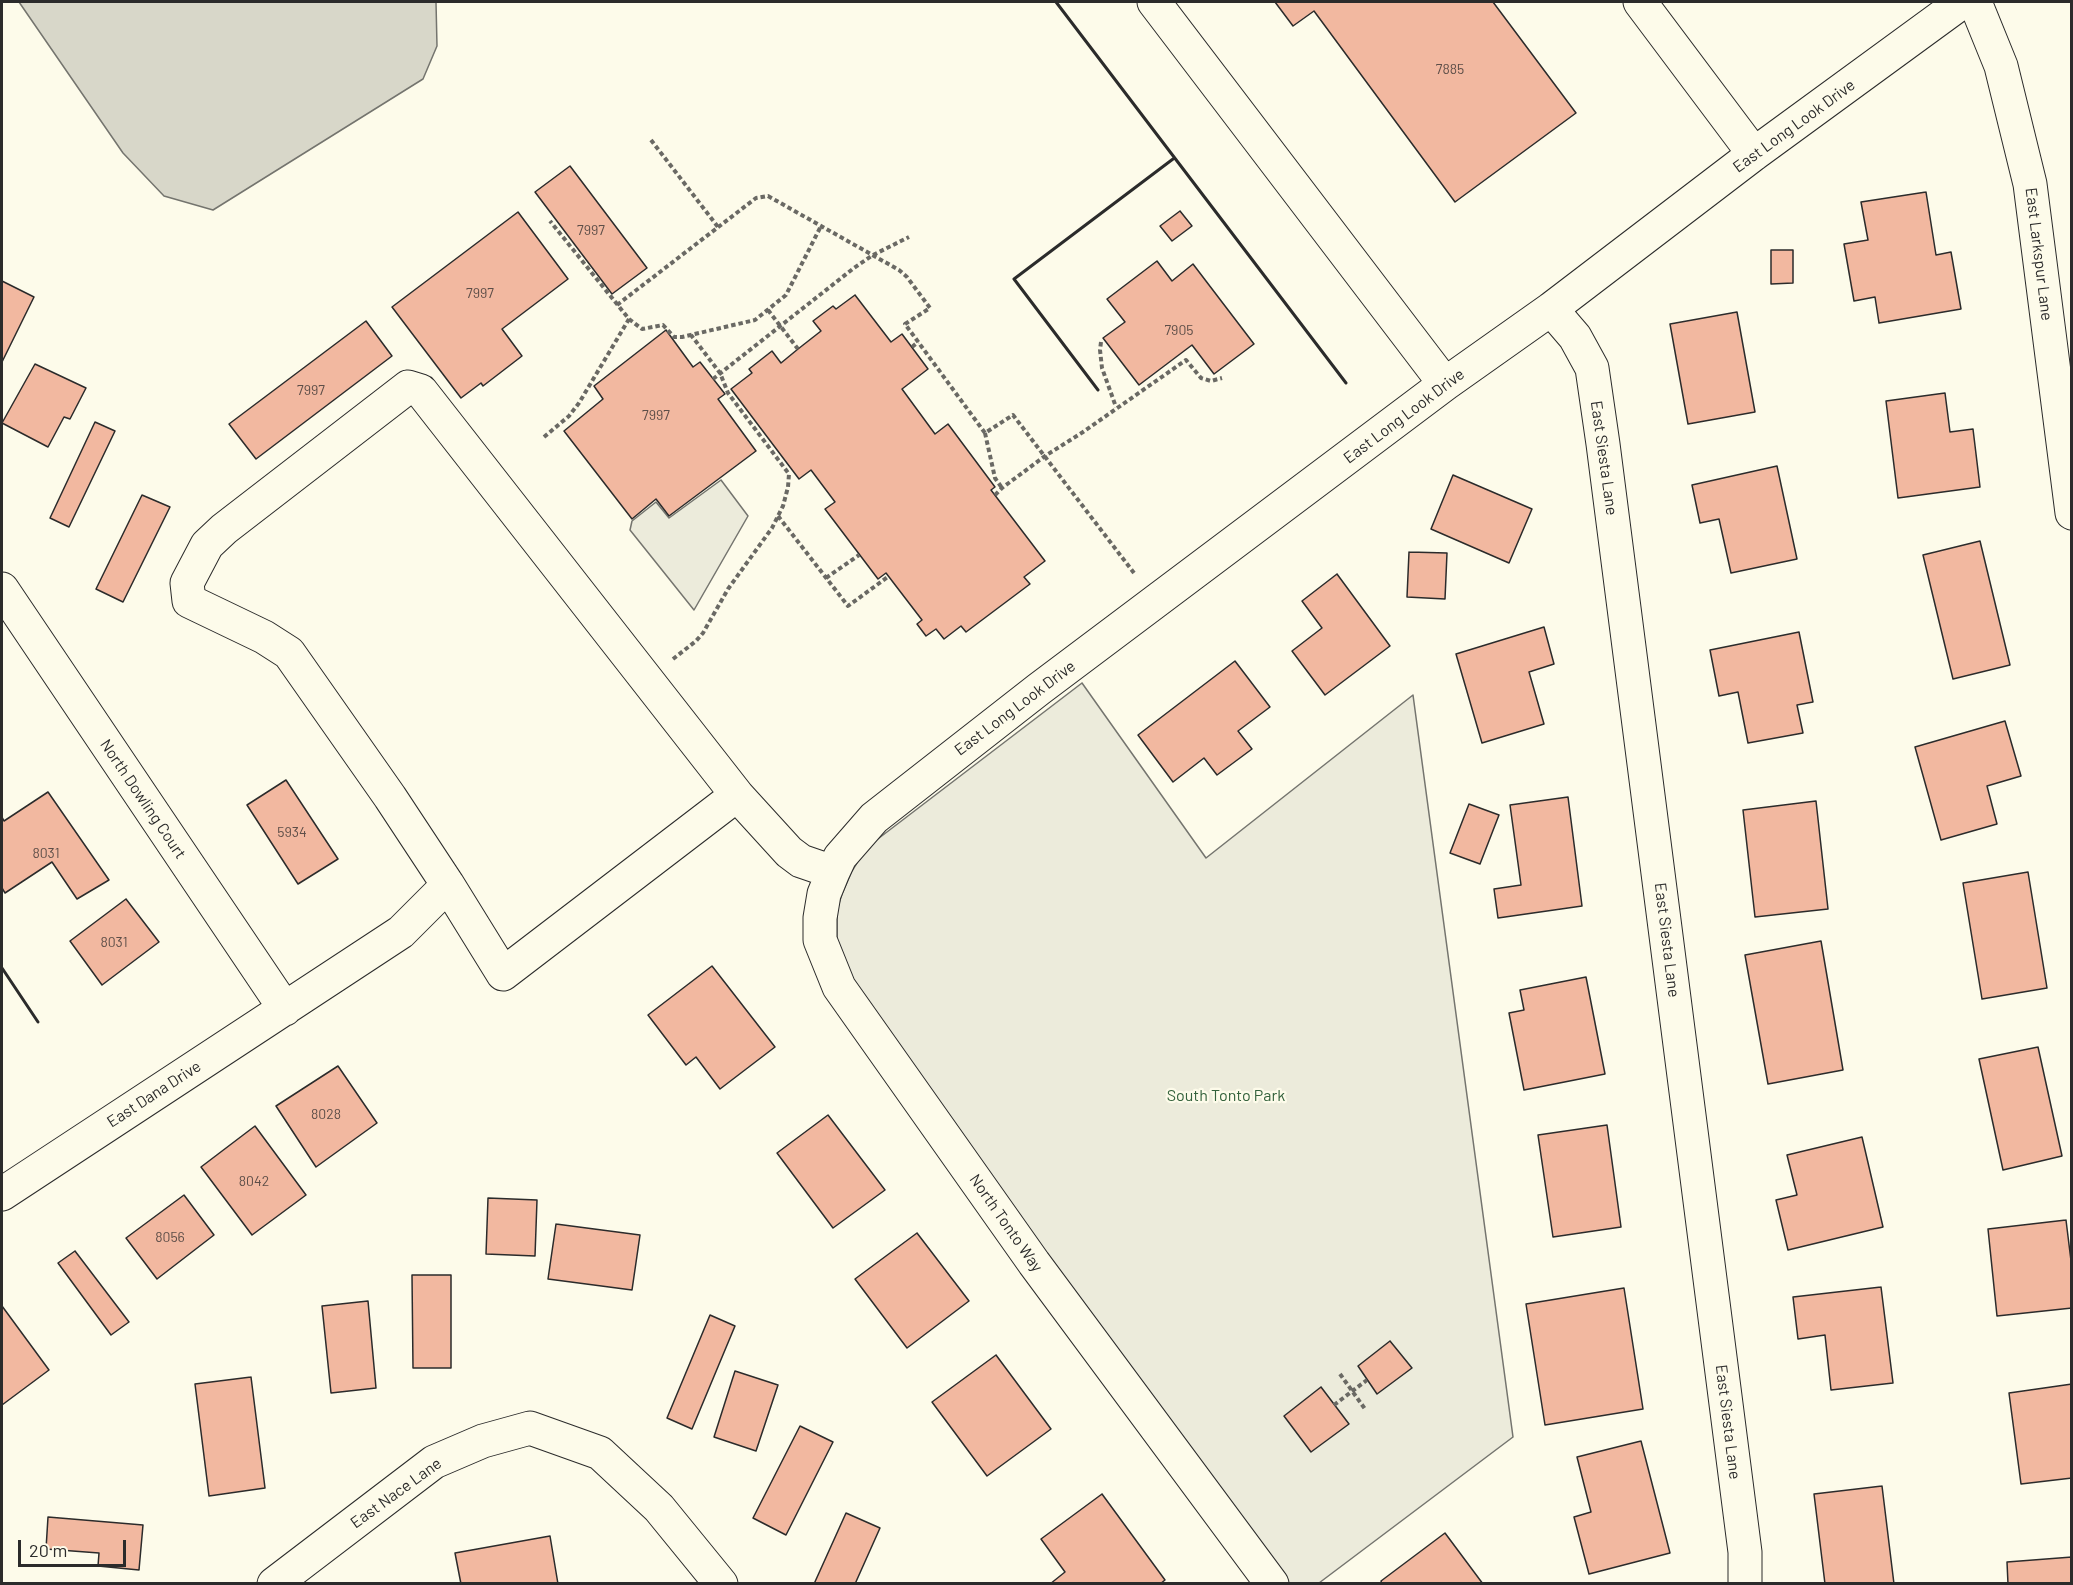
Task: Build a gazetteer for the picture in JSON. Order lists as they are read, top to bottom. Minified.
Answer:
{"streets":{"street":["East Long Look Drive","East Larkspur Lane","East Siesta Lane","North Dowling Court","East Dana Drive","North Tonto Way","East Nace Lane"]},"crossings":[["East Long Look Drive","East Siesta Lane"],["East Long Look Drive","North Tonto Way"],["North Dowling Court","East Dana Drive"]],"parks":["South Tonto Park"],"house_numbers":["7885","7997","7997","7905","7997","7997","5934","8031","8031","8028","8042","8056"],"scale_bar":"20 m"}
